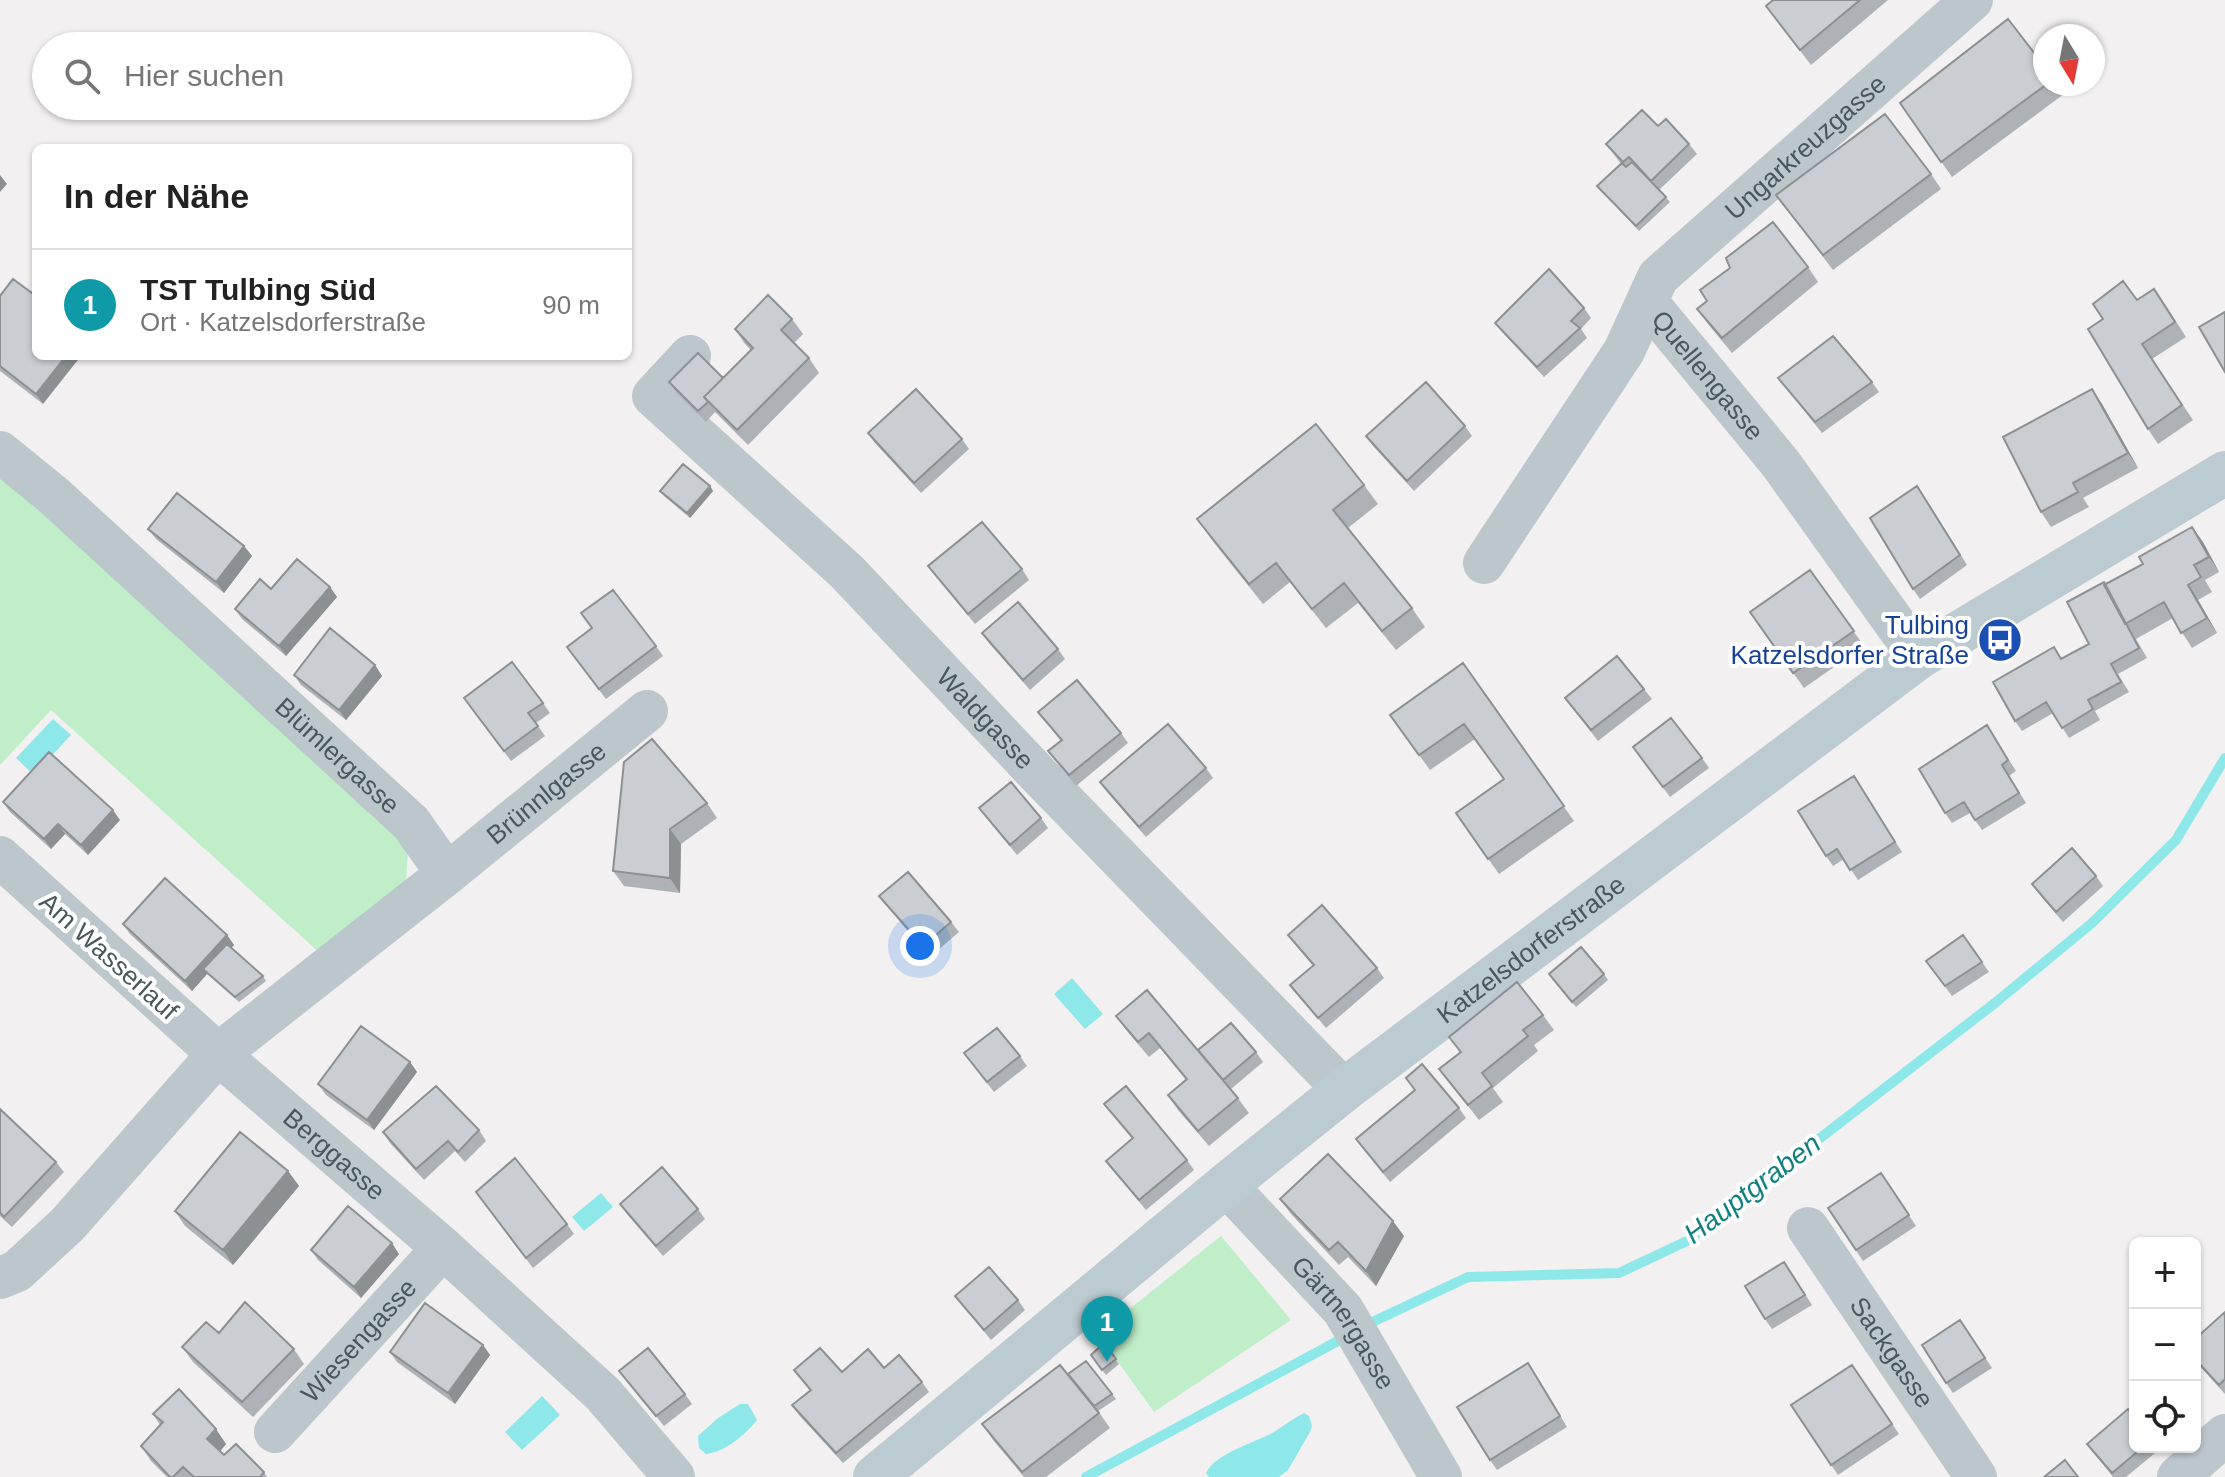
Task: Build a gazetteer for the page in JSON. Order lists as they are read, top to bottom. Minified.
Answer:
{"streets":{"street":["Ungarkreuzgasse","Quellengasse","Waldgasse","Blümlergasse","Brünnlgasse","Katzelsdorferstraße","Am Wasserlauf","Berggasse","Gärtnergasse","Wiesengasse","Sackgasse"]},"crossings":[["Ungarkreuzgasse","Quellengasse"],["Quellengasse","Katzelsdorferstraße"],["Waldgasse","Katzelsdorferstraße"],["Blümlergasse","Brünnlgasse"],["Katzelsdorferstraße","Gärtnergasse"],["Am Wasserlauf","Berggasse"],["Berggasse","Wiesengasse"]],"water":["Hauptgraben"],"places":{"bus stop":["Tulbing Katzelsdorfer Straße"]},"north":"bottom","page":{"search":"Hier suchen","heading":"In der Nähe","list":[{"mark":"1","name":"TST Tulbing Süd","note":"Ort · Katzelsdorferstraße","value":"90 m"}],"map_buttons":["+","−"],"pins":"1"}}
